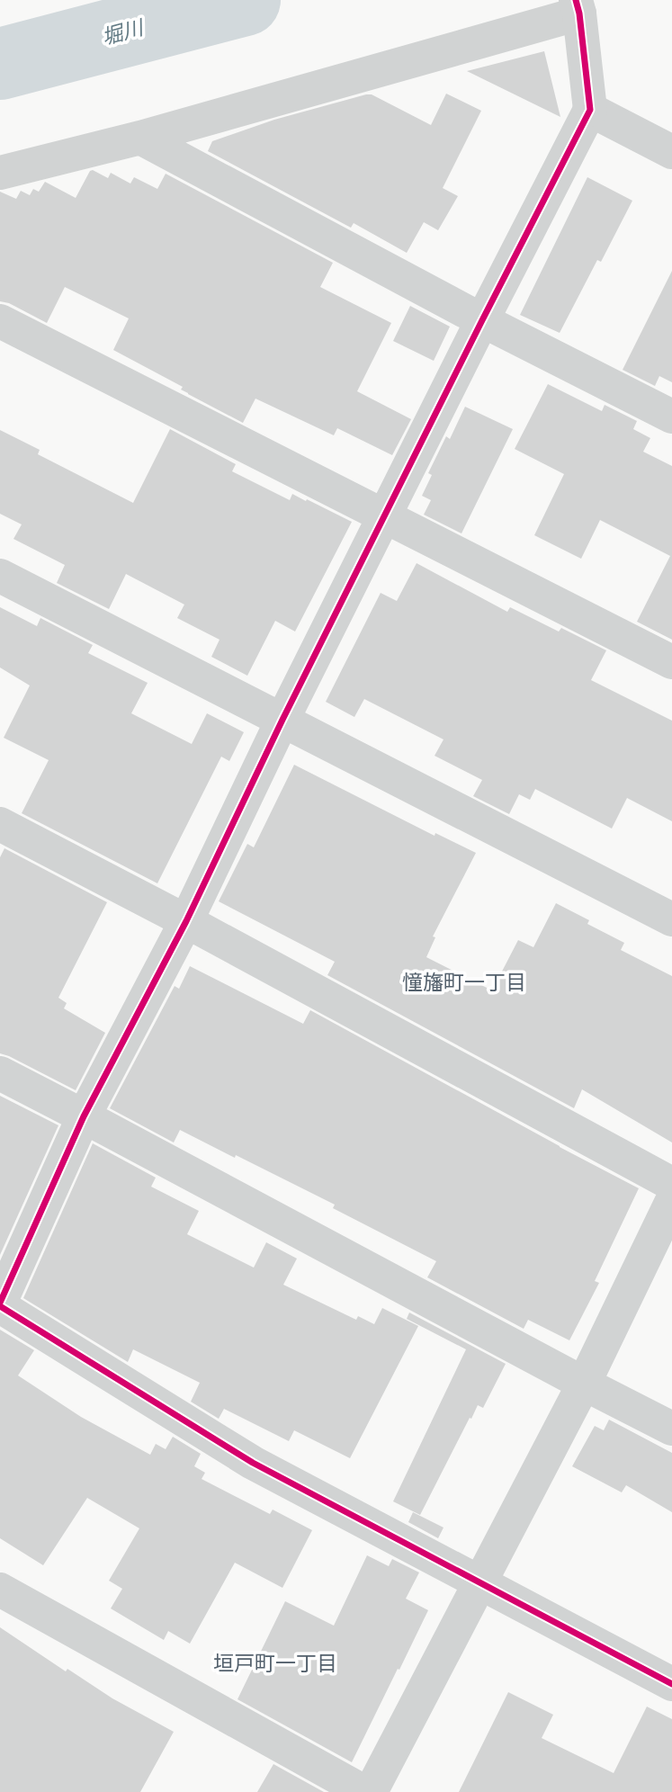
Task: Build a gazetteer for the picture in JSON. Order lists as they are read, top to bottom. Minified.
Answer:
{"districts":["憧旛町一丁目","垣戸町一丁目"],"water":["堀川"]}
